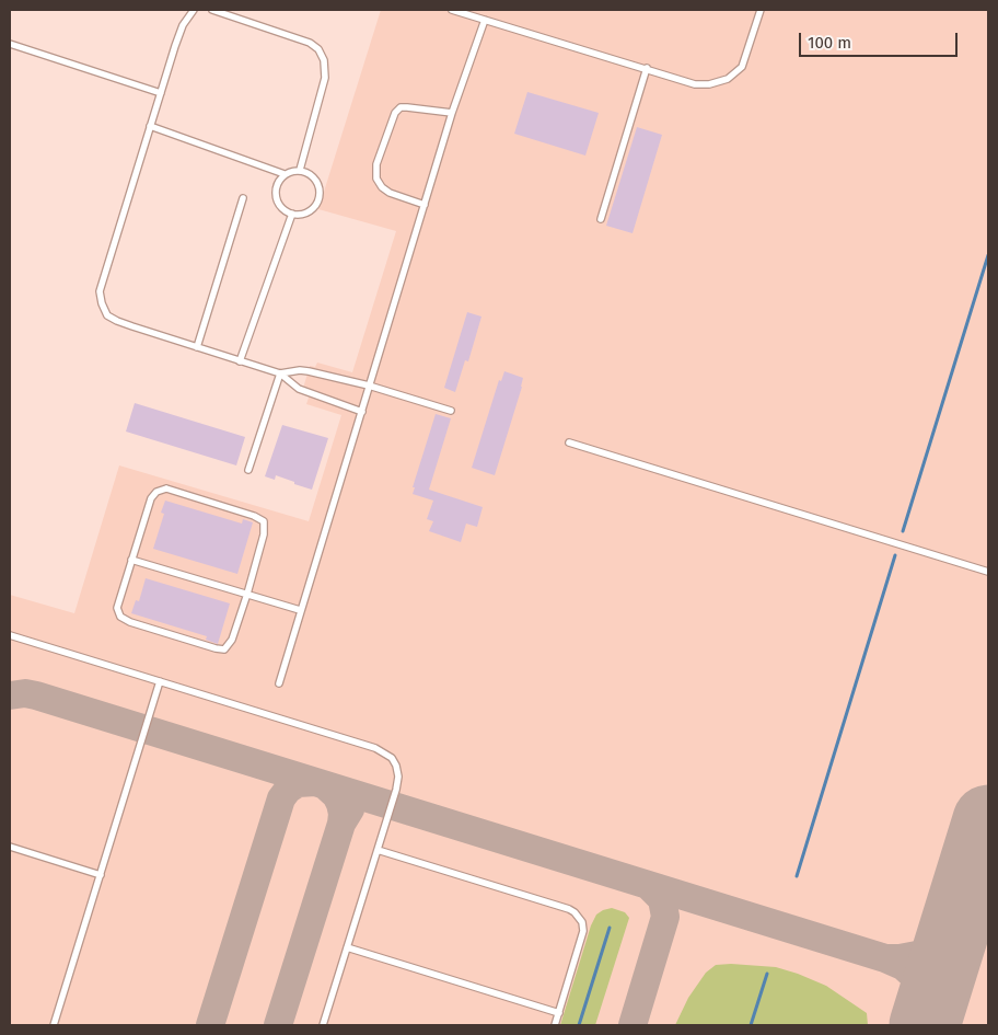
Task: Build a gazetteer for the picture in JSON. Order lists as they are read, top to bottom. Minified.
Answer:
{"scale_bar":"100 m"}
